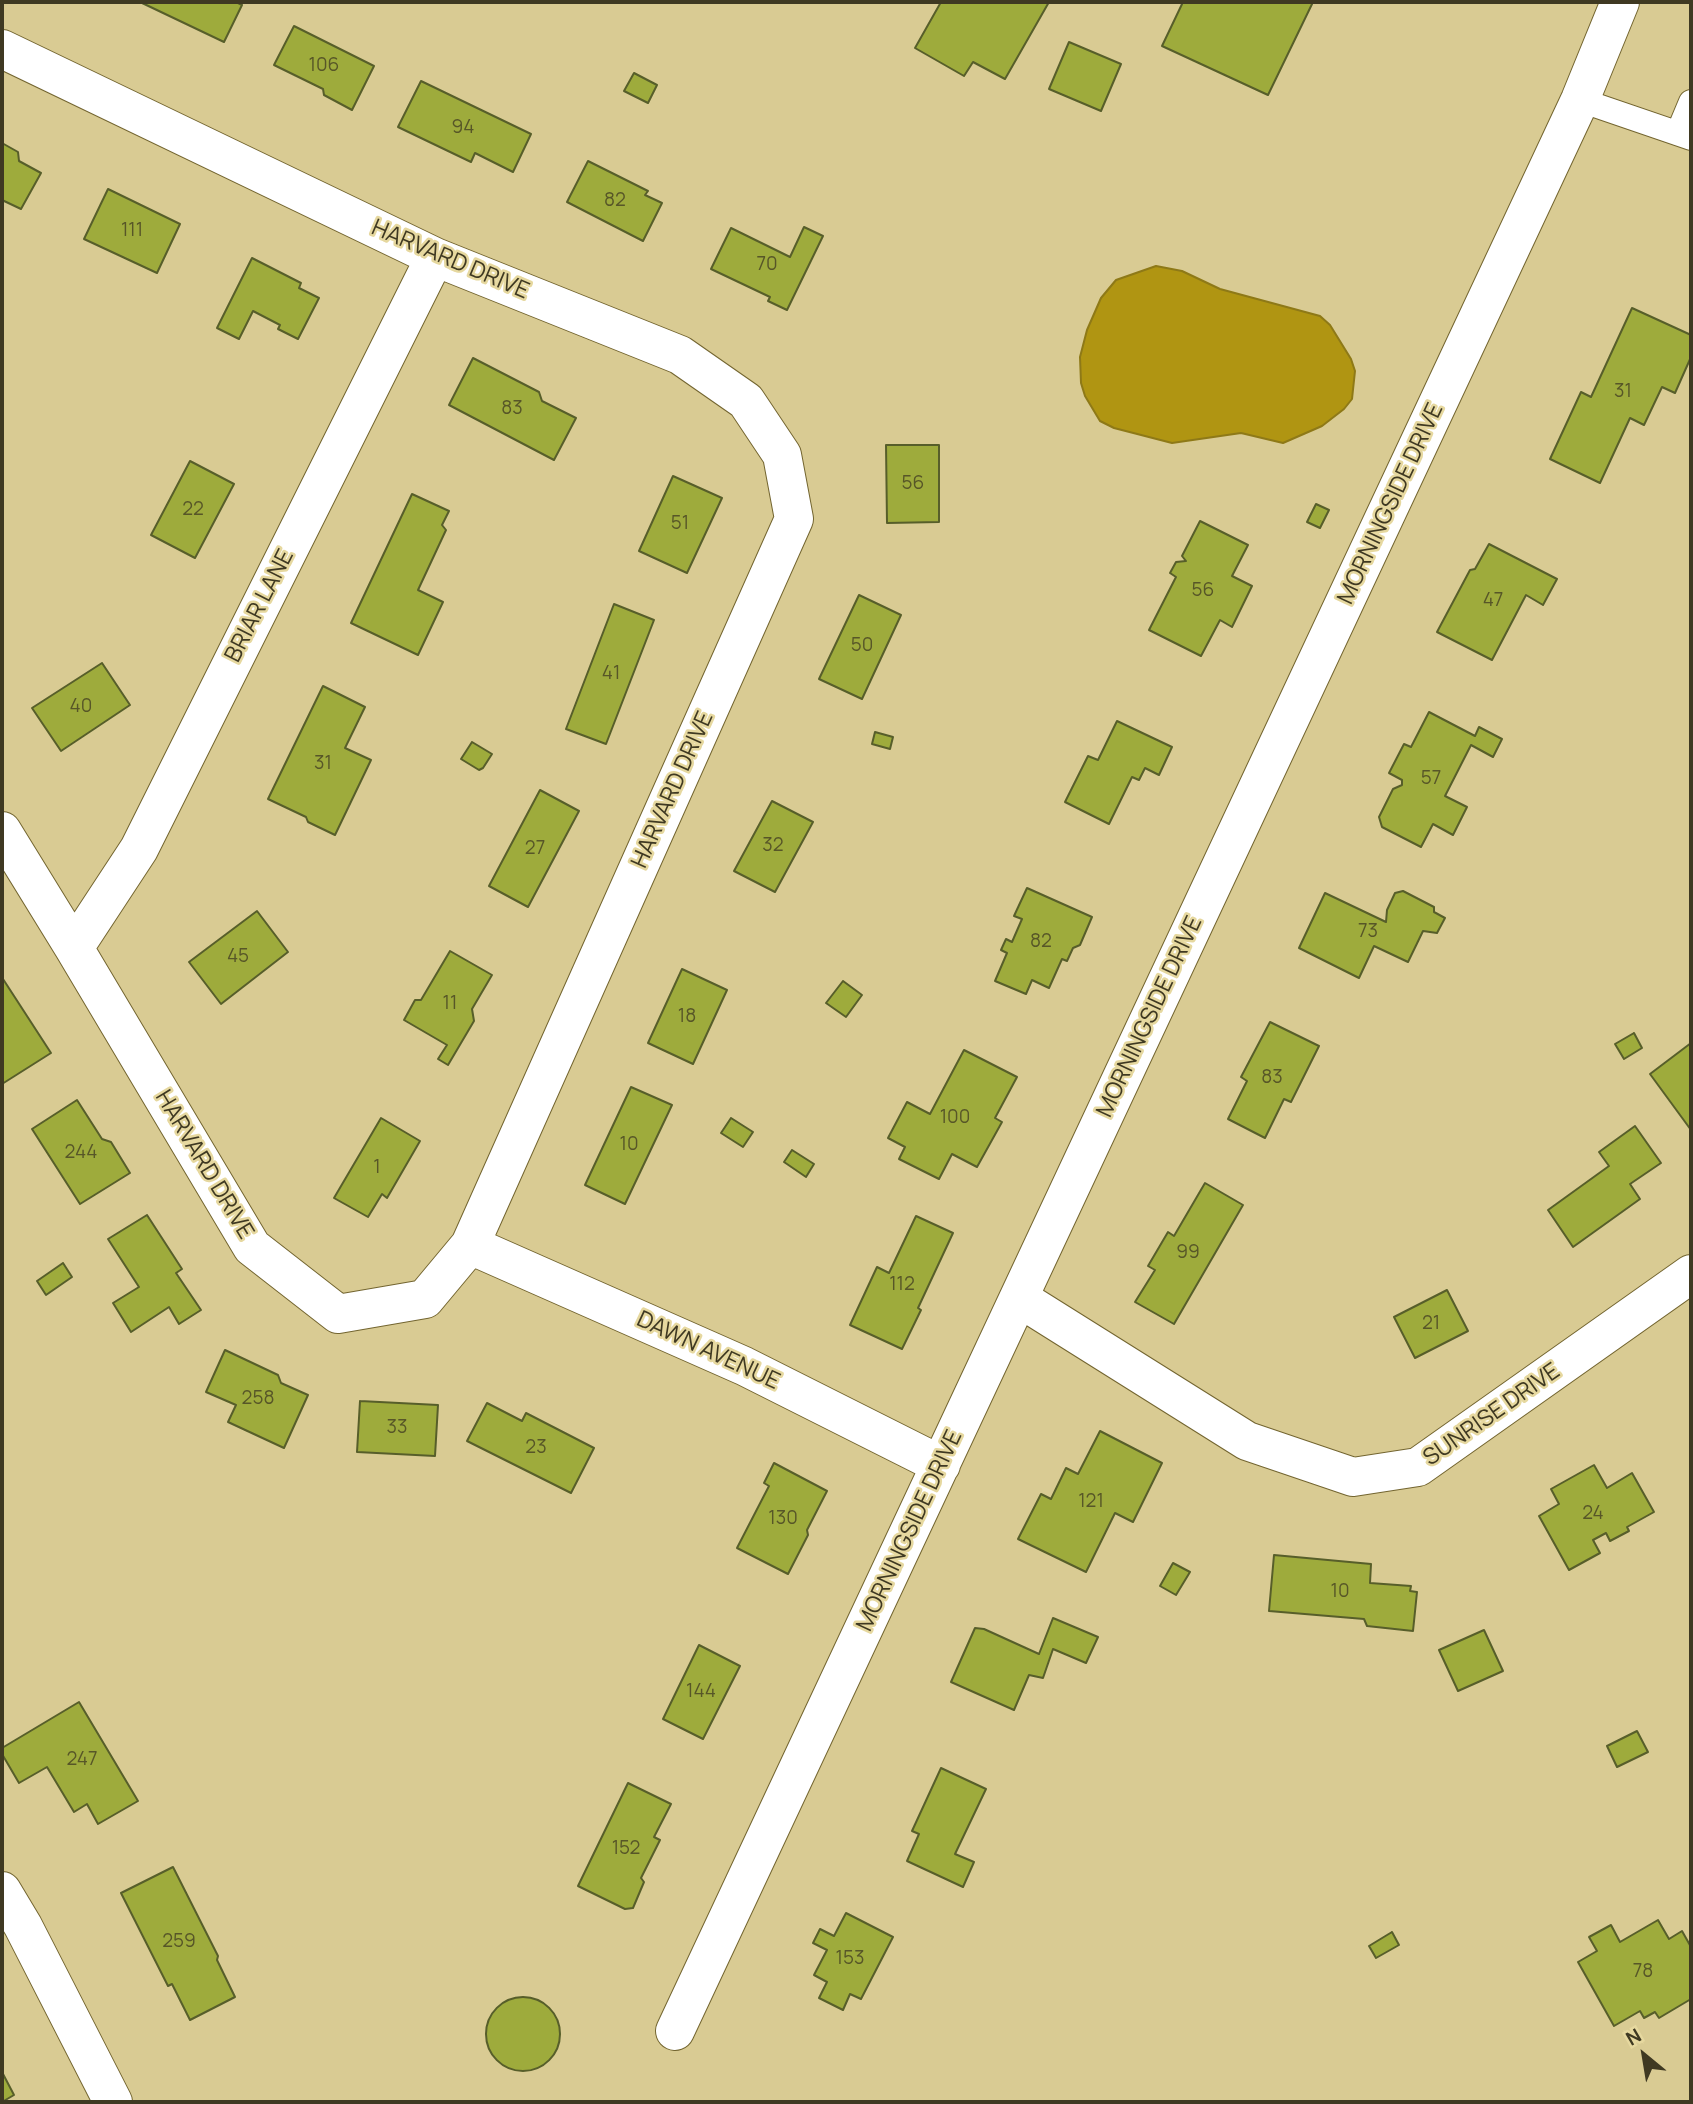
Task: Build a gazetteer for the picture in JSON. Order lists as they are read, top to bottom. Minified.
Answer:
{"streets":{"street":["HARVARD DRIVE","MORNINGSIDE DRIVE","BRIAR LANE","DAWN AVENUE","SUNRISE DRIVE"]},"crossings":[["HARVARD DRIVE","BRIAR LANE"],["HARVARD DRIVE","DAWN AVENUE"],["MORNINGSIDE DRIVE","DAWN AVENUE"],["MORNINGSIDE DRIVE","SUNRISE DRIVE"]],"house_numbers":["106","94","82","111","70","31","83","56","22","51","56","47","50","41","40","31","57","32","27","73","82","45","11","18","83","100","10","244","1","99","112","21","258","33","23","121","24","130","10","144","247","152","259","153","78"],"north":"top left"}
